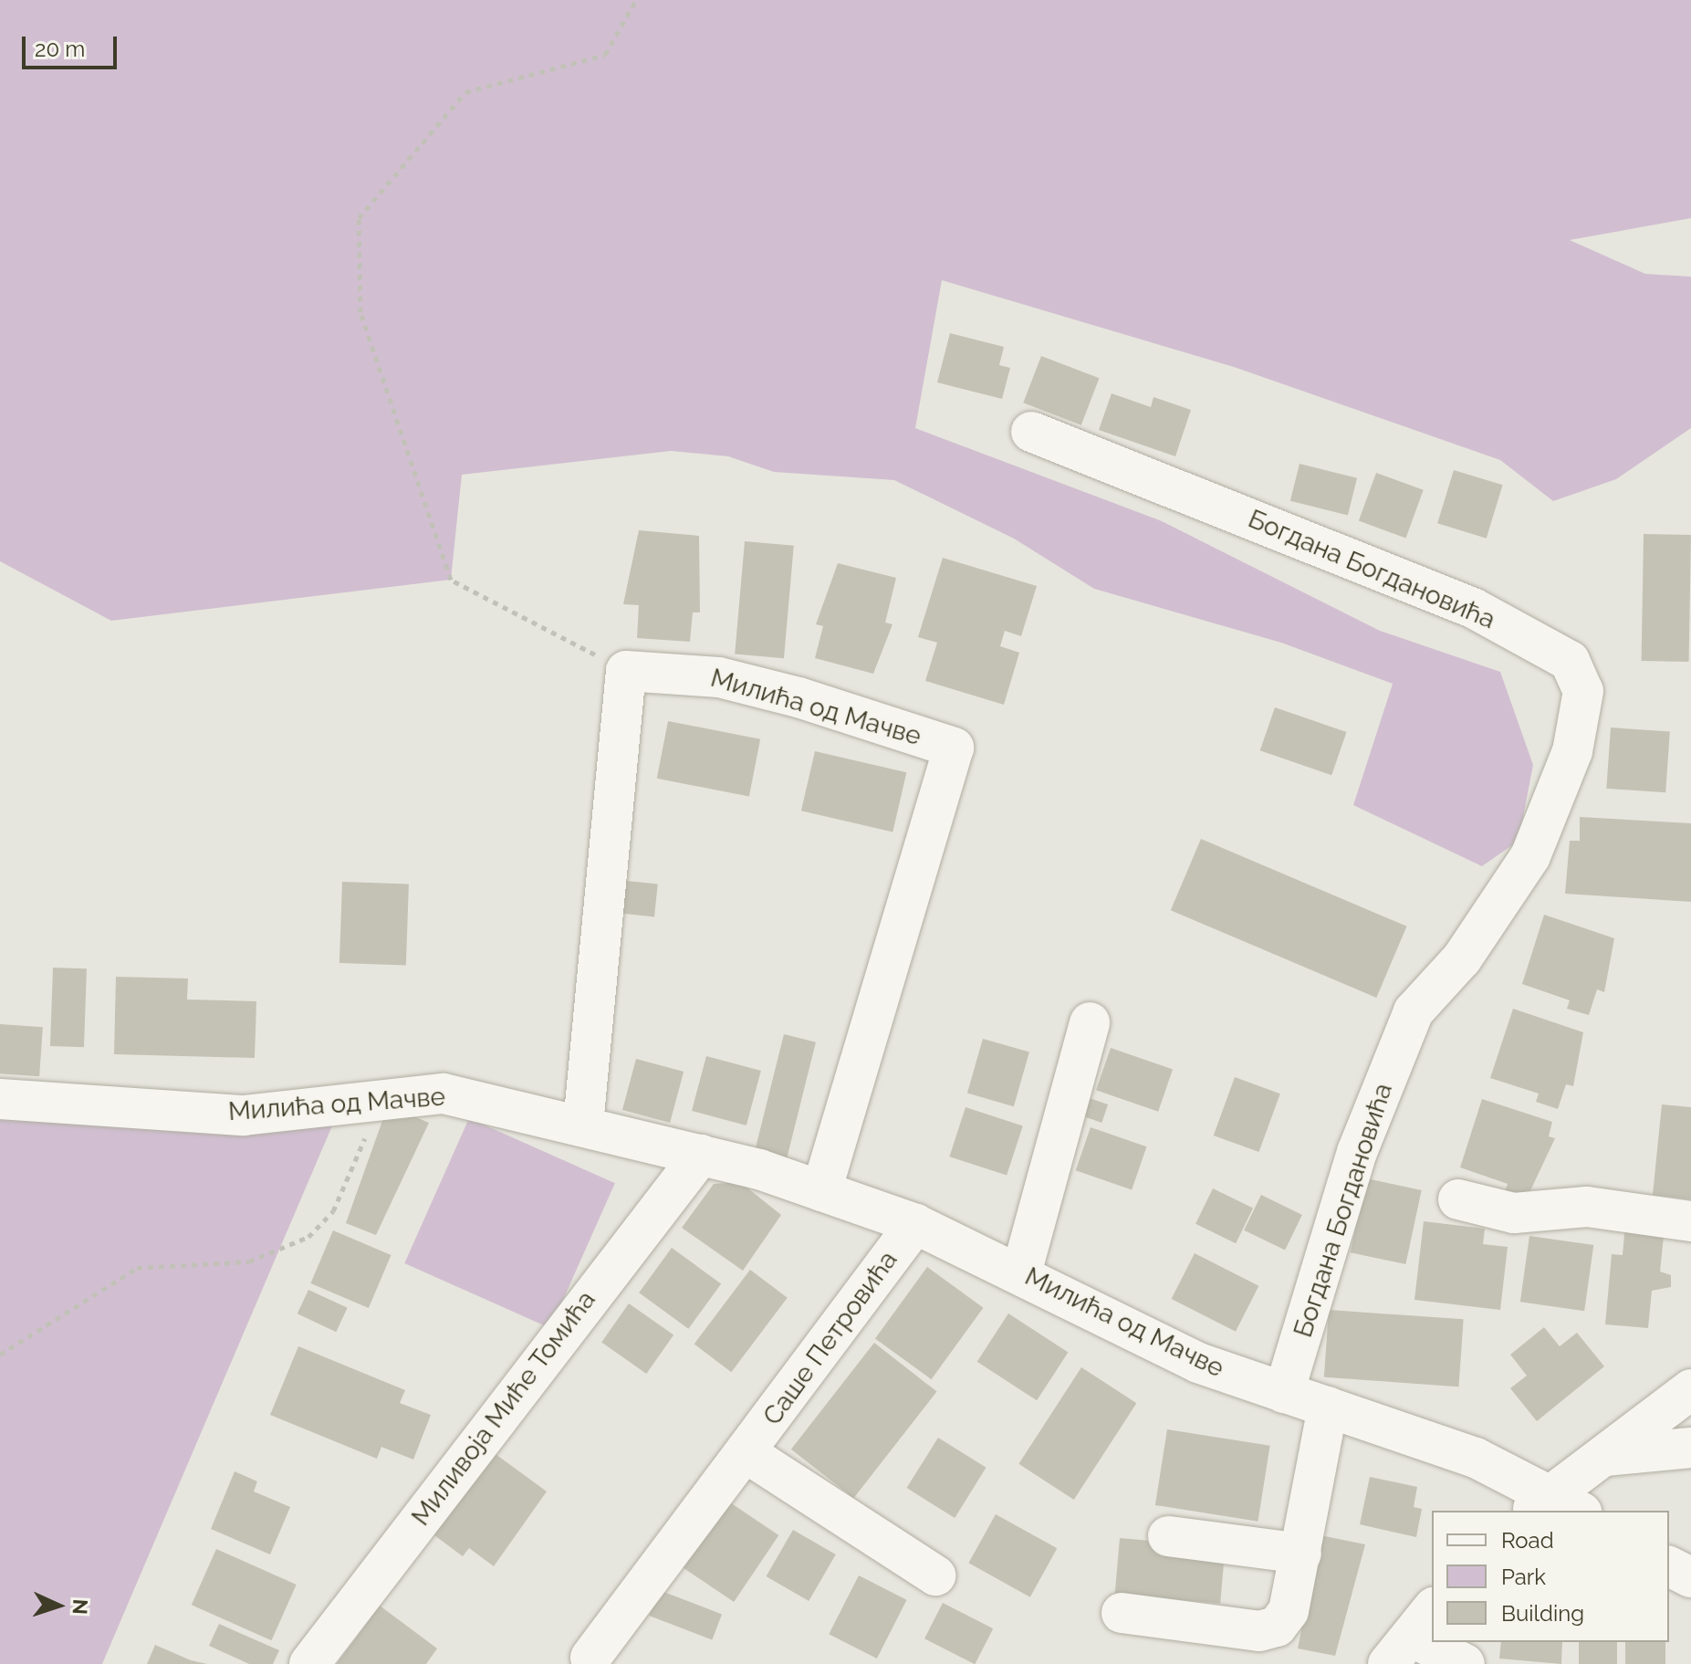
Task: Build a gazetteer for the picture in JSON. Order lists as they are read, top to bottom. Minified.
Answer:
{"streets":{"street":["Богдана Богдановића","Милића од Мачве","Саше Петровића","Миливоја Миће Томића"]},"crossings":[["Богдана Богдановића","Милића од Мачве"],["Милића од Мачве","Саше Петровића"],["Милића од Мачве","Миливоја Миће Томића"]],"legend":["Road","Park","Building"],"scale_bar":"20 m","north":"right"}
